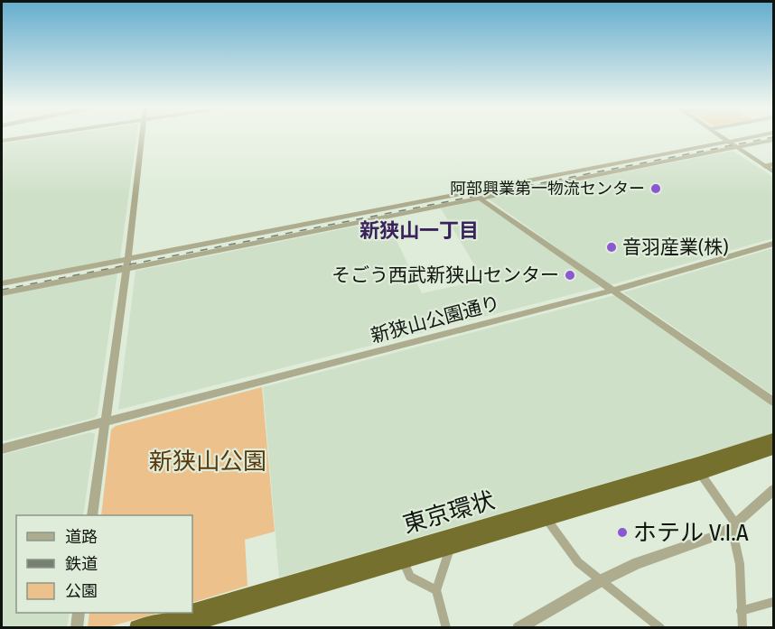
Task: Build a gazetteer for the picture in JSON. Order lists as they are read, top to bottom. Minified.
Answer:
{"streets":{"highway":["東京環状"],"street":["新狭山公園通り"]},"districts":["新狭山一丁目"],"parks":["新狭山公園"],"places":["阿部興業第一物流センター","音羽産業(株)","そごう西武新狭山センター","ホテル V.I.A"],"legend":["道路","鉄道","公園"]}
